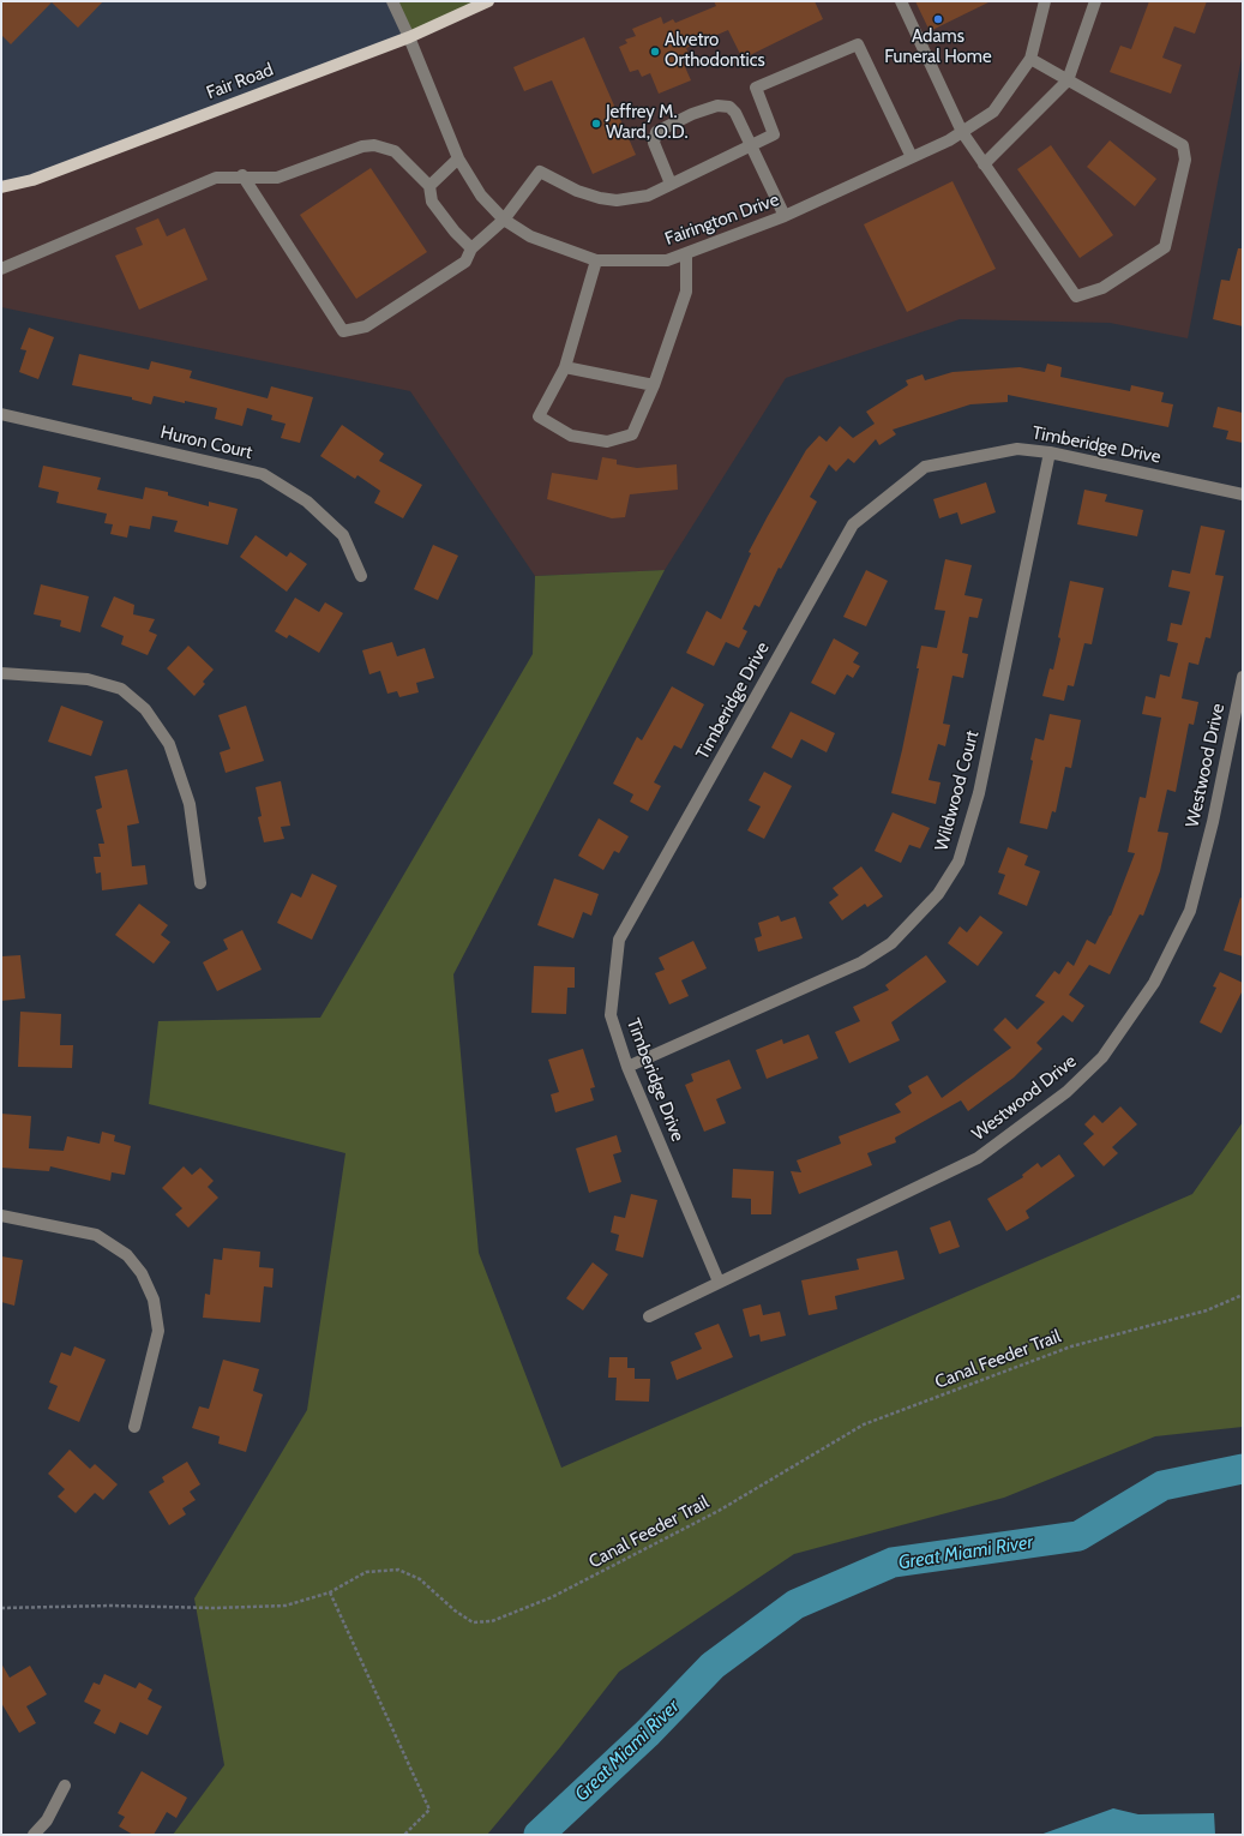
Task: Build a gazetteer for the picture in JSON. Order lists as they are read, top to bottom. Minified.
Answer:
{"streets":{"main road":["Fair Road"],"street":["Fairington Drive","Huron Court","Timberidge Drive","Westwood Drive","Wildwood Court"],"path":["Canal Feeder Trail"]},"crossings":[["Fair Road","Fairington Drive"],["Timberidge Drive","Westwood Drive"],["Timberidge Drive","Wildwood Court"]],"water":["Great Miami River"],"places":["Adams Funeral Home","Alvetro Orthodontics","Jeffrey M. Ward, O.D."]}
